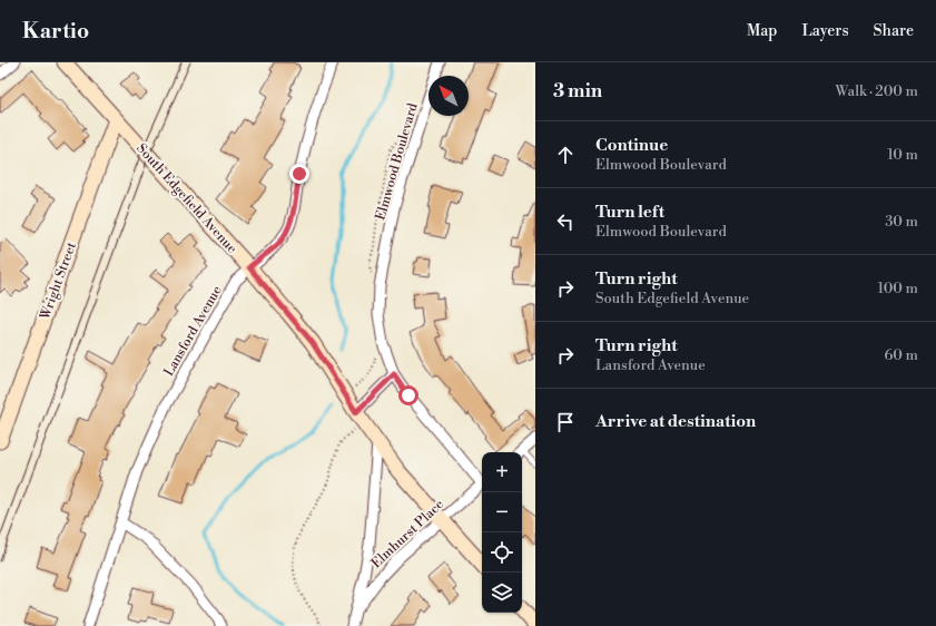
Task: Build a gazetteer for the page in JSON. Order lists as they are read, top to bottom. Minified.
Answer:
{"streets":{"street":["Elmwood Boulevard","South Edgefield Avenue","Wright Street","Lansford Avenue","Elmhurst Place"]},"crossings":[["South Edgefield Avenue","Wright Street"],["South Edgefield Avenue","Lansford Avenue"],["South Edgefield Avenue","Elmhurst Place"]],"north":"top left","page":{"header":"Kartio","nav":["Map","Layers","Share"],"heading":["3 min","Walk · 200 m"],"list":[["Continue","Elmwood Boulevard","10 m"],["Turn left","Elmwood Boulevard","30 m"],["Turn right","South Edgefield Avenue","100 m"],["Turn right","Lansford Avenue","60 m"],"Arrive at destination"],"map_buttons":["+","−"]}}
